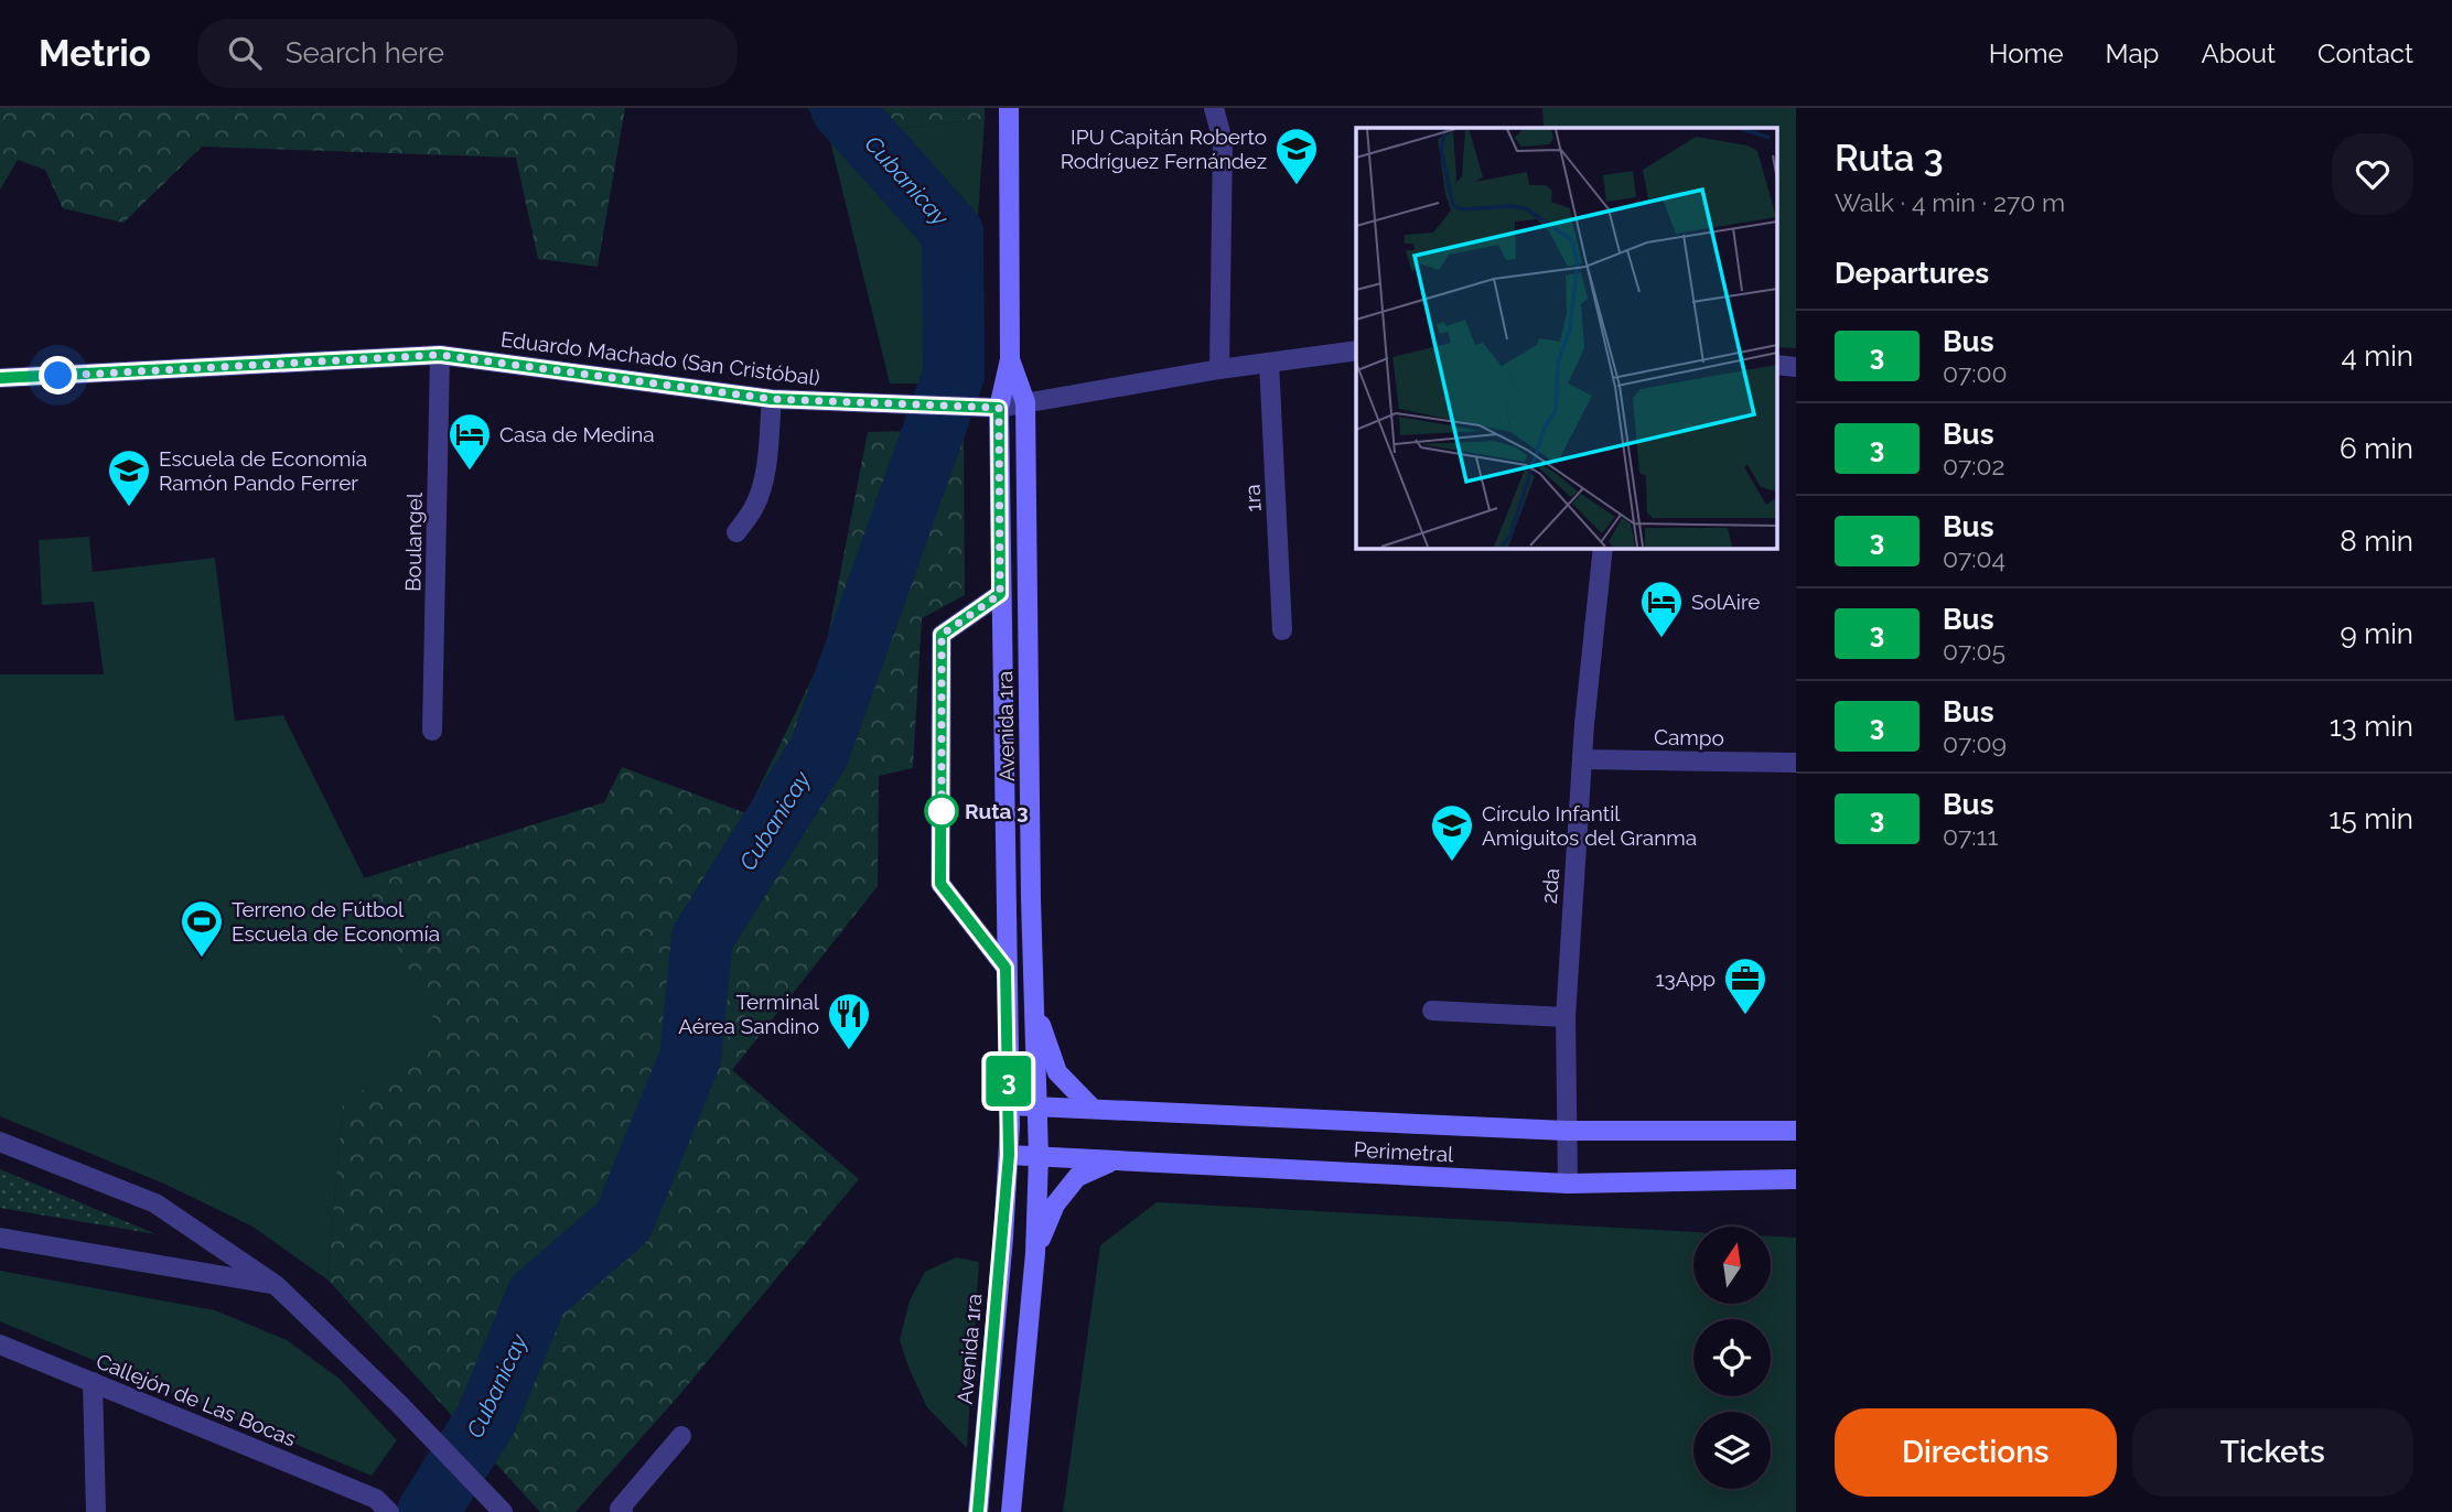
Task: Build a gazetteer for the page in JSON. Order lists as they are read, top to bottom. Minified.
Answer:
{"streets":{"main road":["Avenida 1ra","Perimetral"],"street":["Eduardo Machado (San Cristóbal)","1ra","Boulangel","Campo","2da","Callejón de Las Bocas"]},"crossings":[["Eduardo Machado (San Cristóbal)","1ra"],["Eduardo Machado (San Cristóbal)","Boulangel"],["Eduardo Machado (San Cristóbal)","Avenida 1ra"],["Avenida 1ra","Perimetral"],["Campo","2da"],["2da","Perimetral"]],"water":["Cubanicay"],"places":{"school or university":["IPU Capitán Roberto Rodríguez Fernández","Escuela de Economía Ramón Pando Ferrer","Círculo Infantil Amiguitos del Granma"],"hotel":["Casa de Medina","SolAire"],"other":["Ruta 3"],"sports":["Terreno de Fútbol Escuela de Economía"],"office":["13App"],"restaurant":["Terminal Aérea Sandino"]},"lines":["bus line 3"],"north":"top","page":{"header":"Metrio","search":"Search here","nav":["Home","Map","About","Contact"],"on_map":"3","heading":[["Ruta 3","Walk · 4 min · 270 m"],"Departures"],"list":[{"mark":"3","name":"Bus","note":"07:00","value":"4 min"},{"mark":"3","name":"Bus","note":"07:02","value":"6 min"},{"mark":"3","name":"Bus","note":"07:04","value":"8 min"},{"mark":"3","name":"Bus","note":"07:05","value":"9 min"},{"mark":"3","name":"Bus","note":"07:09","value":"13 min"},{"mark":"3","name":"Bus","note":"07:11","value":"15 min"}],"buttons":["Directions","Tickets"]}}
